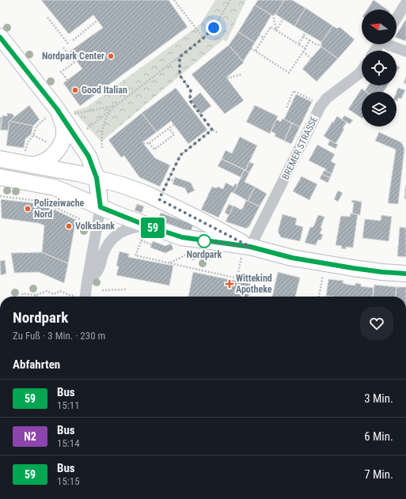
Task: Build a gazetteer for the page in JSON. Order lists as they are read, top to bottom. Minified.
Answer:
{"streets":{"street":["BREMER STRASSE"]},"places":{"other":["Nordpark Center","Good Italian","Polizeiwache Nord","Volksbank","Nordpark"],"health":["Wittekind Apotheke"]},"lines":["bus line 59"],"north":"left","page":{"on_map":"59","heading":[["Nordpark","Zu Fuß · 3 Min. · 230 m"],"Abfahrten"],"list":[{"mark":"59","name":"Bus","note":"15:11","value":"3 Min."},{"mark":"N2","name":"Bus","note":"15:14","value":"6 Min."},{"mark":"59","name":"Bus","note":"15:15","value":"7 Min."}]}}
